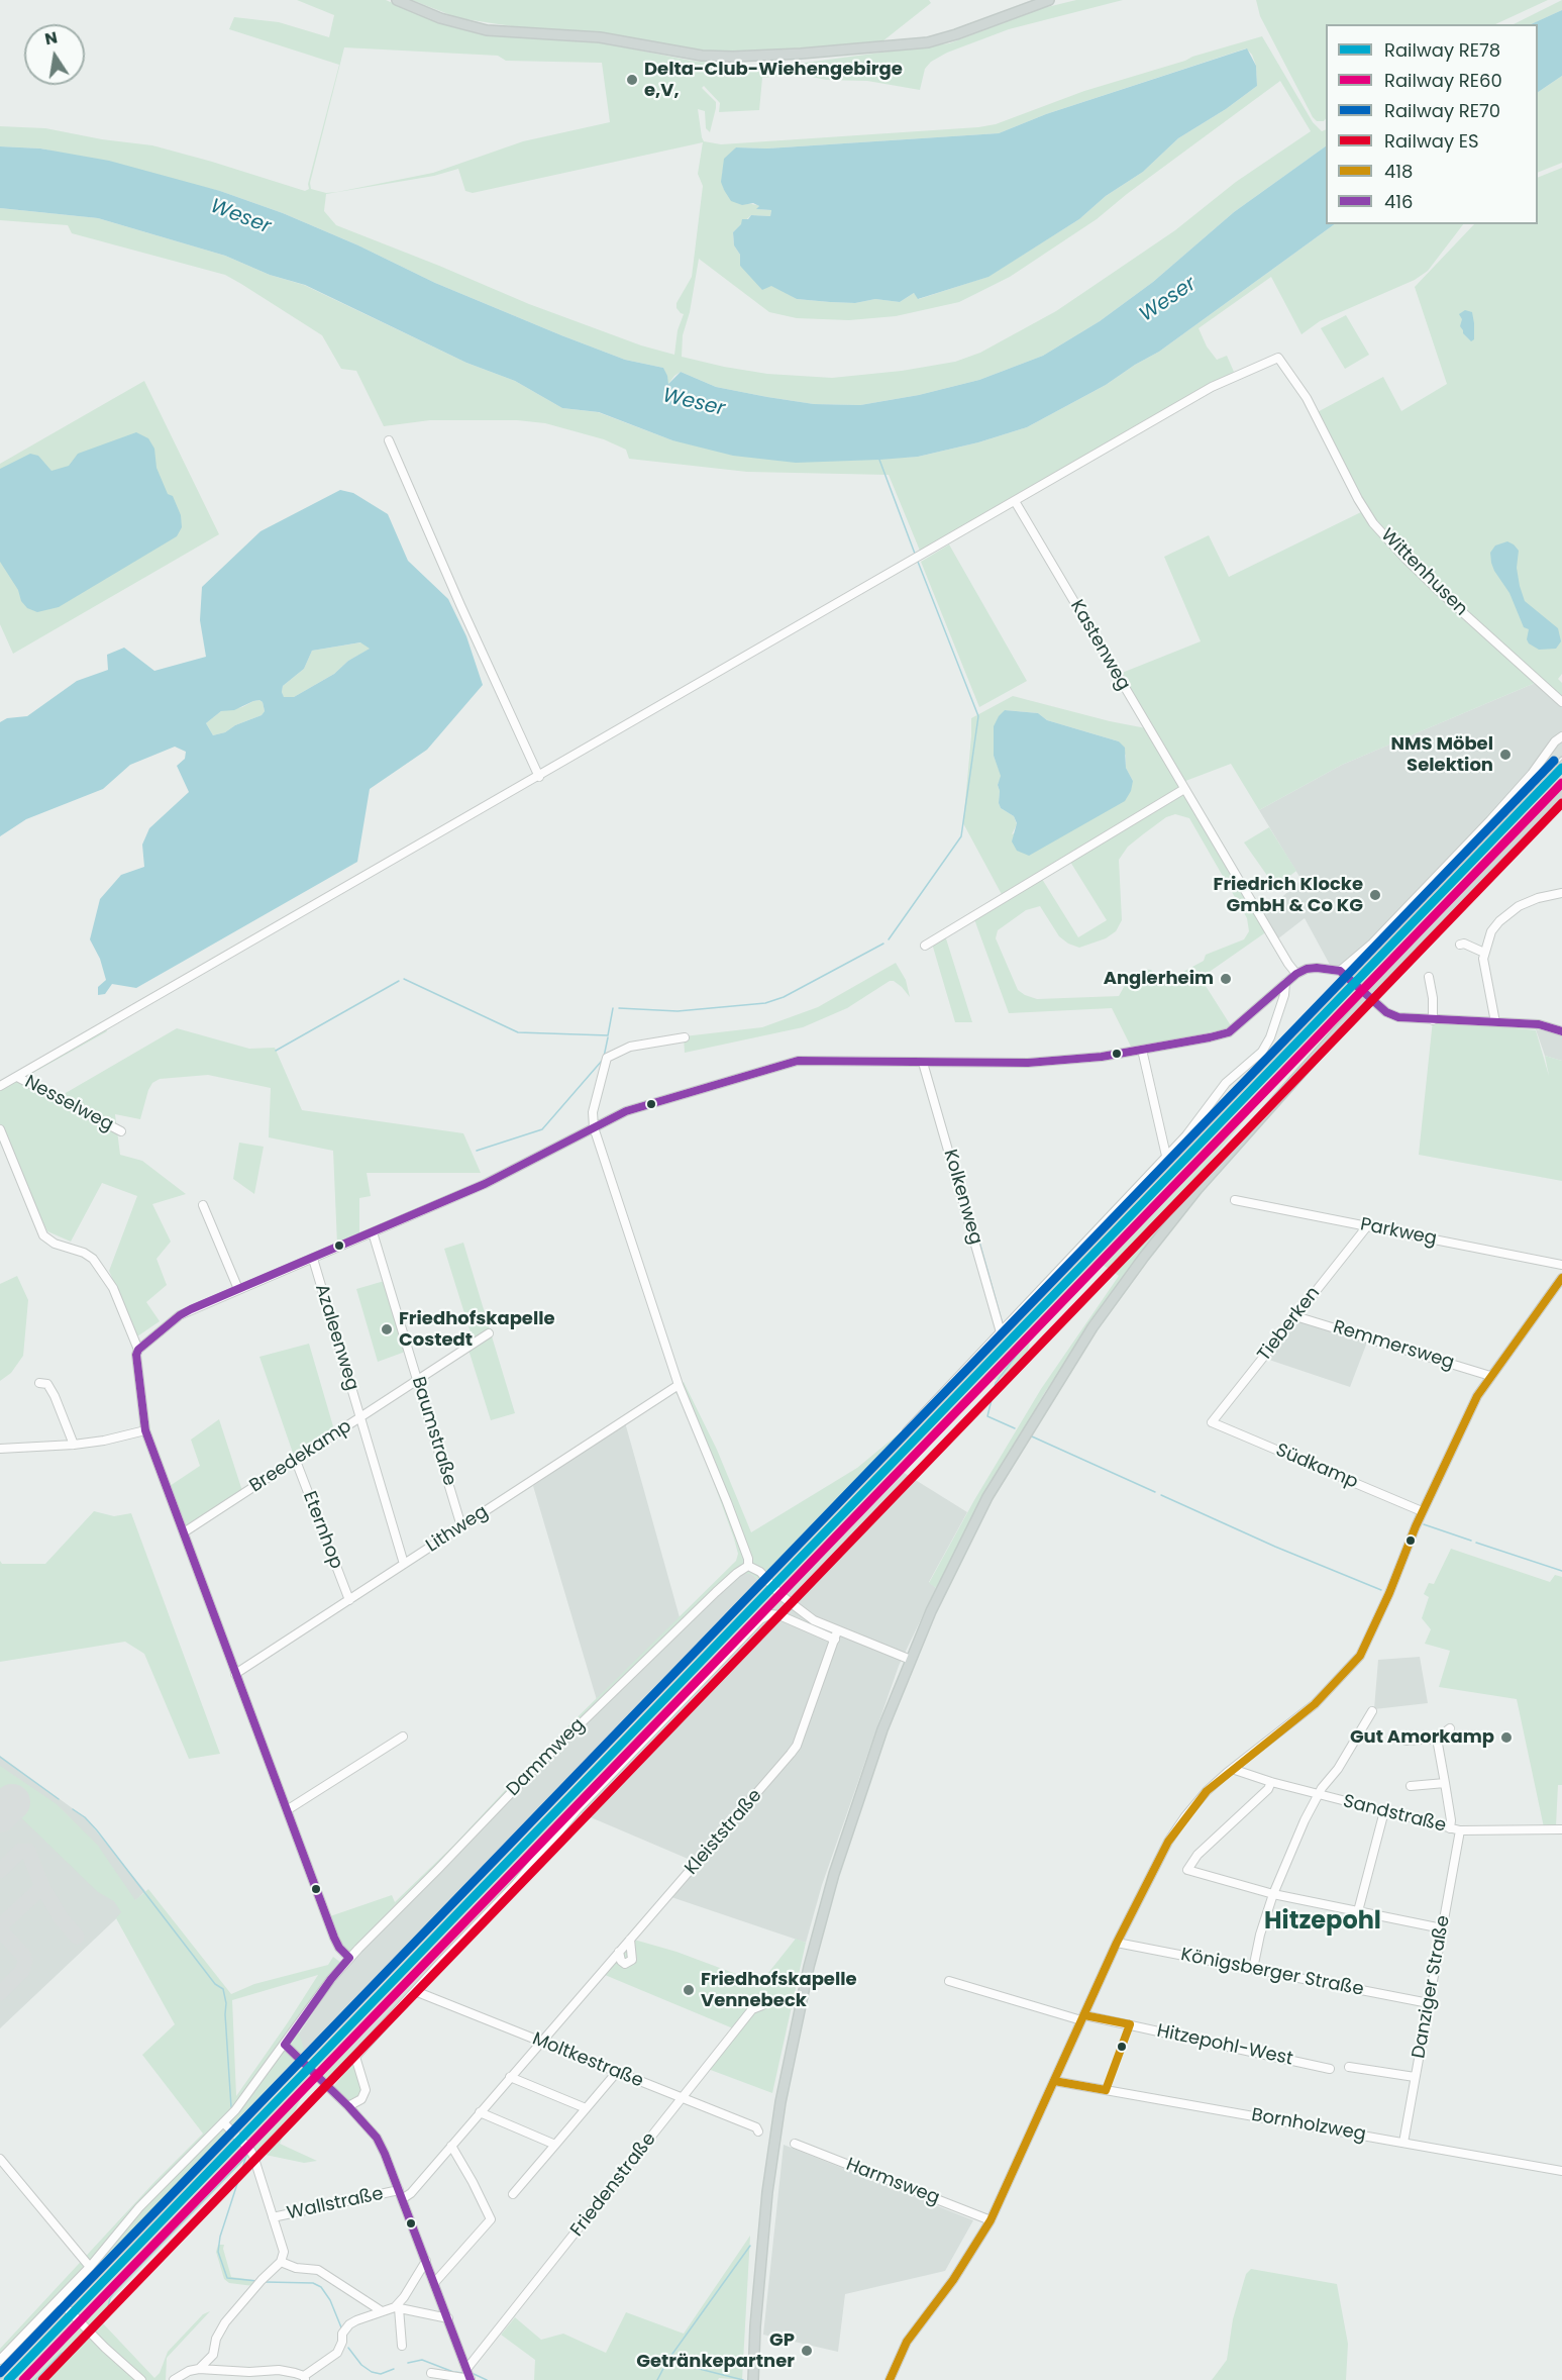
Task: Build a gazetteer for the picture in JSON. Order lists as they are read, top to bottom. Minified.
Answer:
{"streets":{"street":["Wittenhusen","Kastenweg","Nesselweg","Kolkenweg","Parkweg","Tieberken","Azaleenweg","Remmersweg","Baumstraße","Breedekamp","Südkamp","Lithweg","Eternhop","Dammweg","Sandstraße","Kleiststraße","Königsberger Straße","Danziger Straße","Hitzepohl-West","Moltkestraße","Bornholzweg","Harmsweg","Friedenstraße","Wallstraße"]},"crossings":[["Wittenhusen","Kastenweg"],["Parkweg","Tieberken"],["Tieberken","Remmersweg"],["Tieberken","Südkamp"],["Azaleenweg","Breedekamp"],["Azaleenweg","Lithweg"],["Baumstraße","Breedekamp"],["Baumstraße","Lithweg"],["Breedekamp","Eternhop"],["Lithweg","Eternhop"],["Dammweg","Wallstraße"],["Sandstraße","Danziger Straße"],["Kleiststraße","Moltkestraße"],["Königsberger Straße","Danziger Straße"],["Danziger Straße","Bornholzweg"],["Moltkestraße","Friedenstraße"]],"districts":["Hitzepohl"],"water":["Weser"],"places":["Delta-Club-Wiehengebirge e,V,","NMS Möbel Selektion","Friedrich Klocke GmbH & Co KG","Anglerheim","Friedhofskapelle Costedt","Gut Amorkamp","Friedhofskapelle Vennebeck","GP Getränkepartner"],"lines":["rail line RE70","rail line RE78","rail line RE60","rail line ES","transit line 416","transit line 418"],"legend":["Railway RE78","Railway RE60","Railway RE70","Railway ES","418","416"],"north":"top"}
